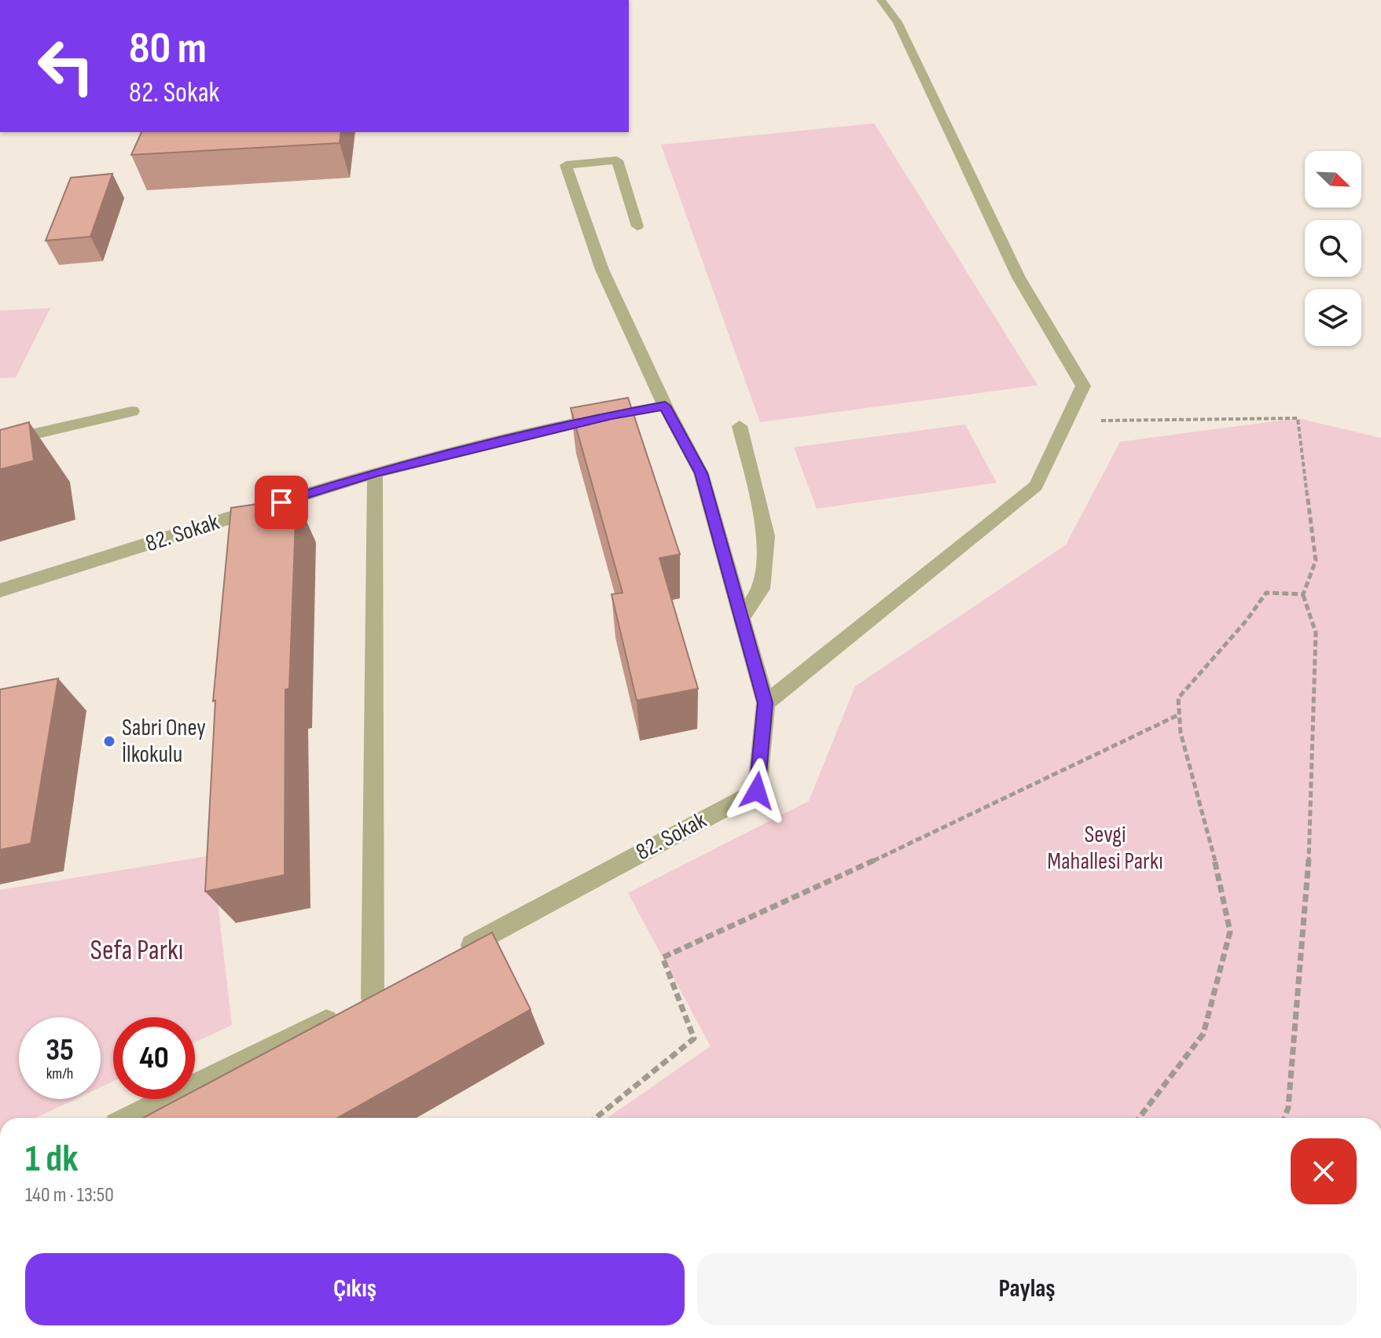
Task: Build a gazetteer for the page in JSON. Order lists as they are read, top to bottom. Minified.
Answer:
{"streets":{"street":["82. Sokak"]},"parks":["Sevgi Mahallesi Parkı","Sefa Parkı"],"places":["Sabri Oney İlkokulu"],"north":"bottom right","page":{"turn":["80 m","82. Sokak"],"speed":"35 km/h","limit":"40","heading":["1 dk","140 m · 13:50"],"buttons":["Çıkış","Paylaş"]}}
